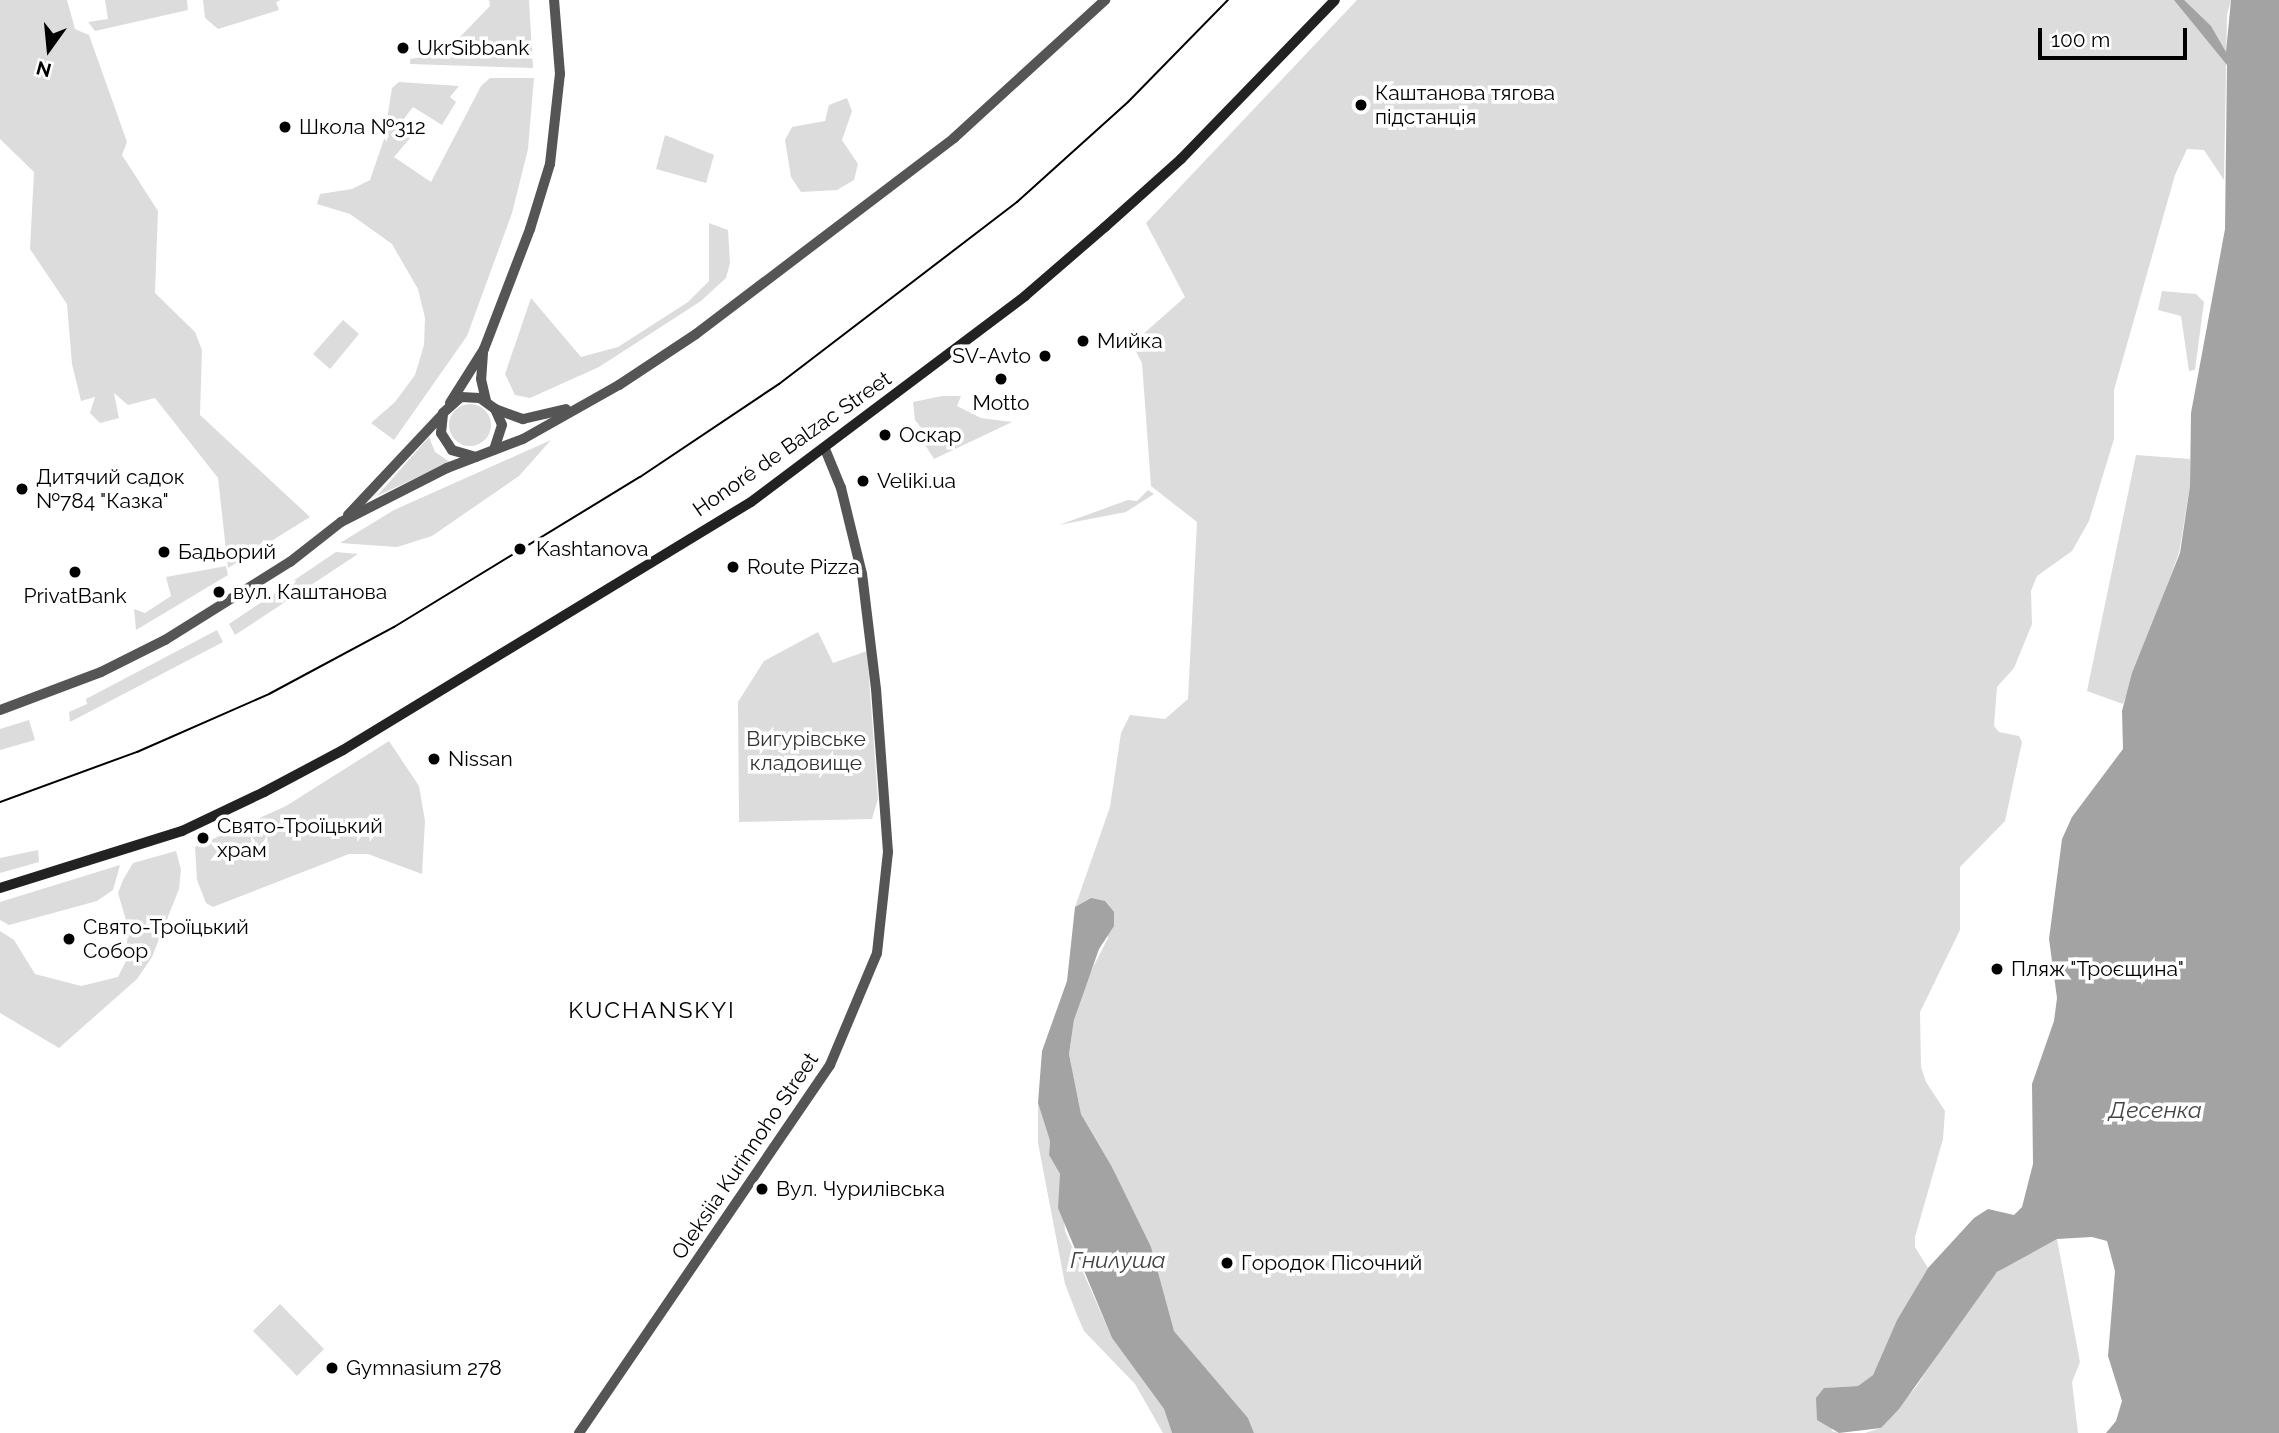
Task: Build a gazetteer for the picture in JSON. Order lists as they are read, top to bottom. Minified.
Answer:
{"streets":{"main road":["Honoré de Balzac Street"],"street":["Oleksiia Kurinnoho Street"]},"crossings":[["Honoré de Balzac Street","Oleksiia Kurinnoho Street"]],"districts":["KUCHANSKYI"],"water":["Десенка","Гнилуша"],"parks":["Вигурівське кладовище"],"places":["UkrSibbank","Каштанова тягова пiдстанцiя","Школа №312","Мийка","SV-Avto","Motto","Оскар","Veliki.ua","Дитячий садок №784 \"Казка\"","Kashtanova","Бадьорий","Route Pizza","PrivatBank","вул. Каштанова","Nissan","Свято-Троїцький храм","Свято-Троїцький Собор","Пляж \"Троєщина\"","Вул. Чурилівська","Городок Пісочний","Gymnasium 278"],"scale_bar":"100 m","north":"bottom"}
